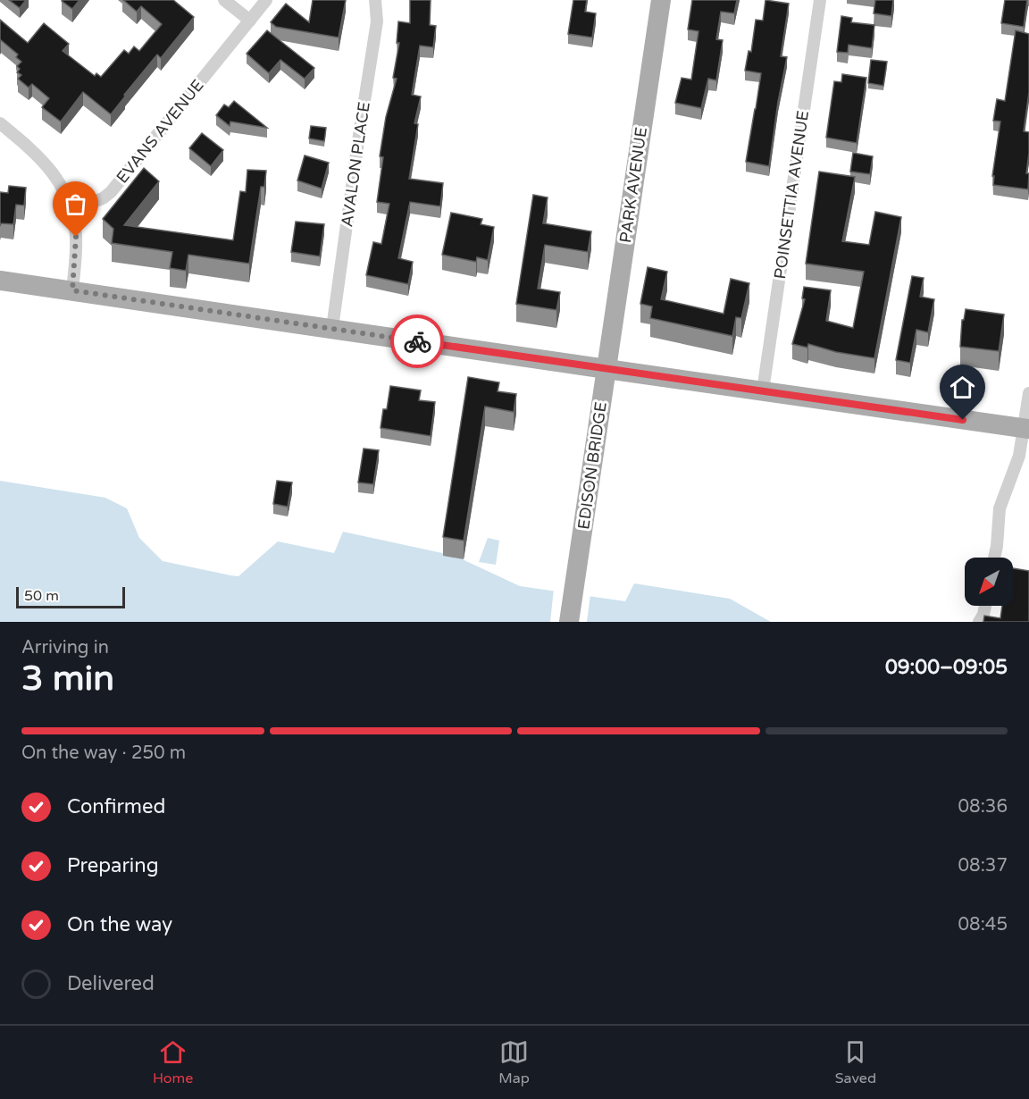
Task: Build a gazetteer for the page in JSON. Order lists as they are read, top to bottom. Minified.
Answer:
{"streets":{"main road":["PARK AVENUE","EDISON BRIDGE"],"street":["EVANS AVENUE","AVALON PLACE","POINSETTIA AVENUE"]},"crossings":[["PARK AVENUE","EDISON BRIDGE"]],"scale_bar":"50 m","north":"bottom left","page":{"scale":"50 m","heading":["3 min","Arriving in","09:00–09:05"],"bar":"On the way · 250 m","list":[["Confirmed","08:36"],["Preparing","08:37"],["On the way","08:45"],"Delivered"],"tabs":["Home","Map","Saved"]}}
